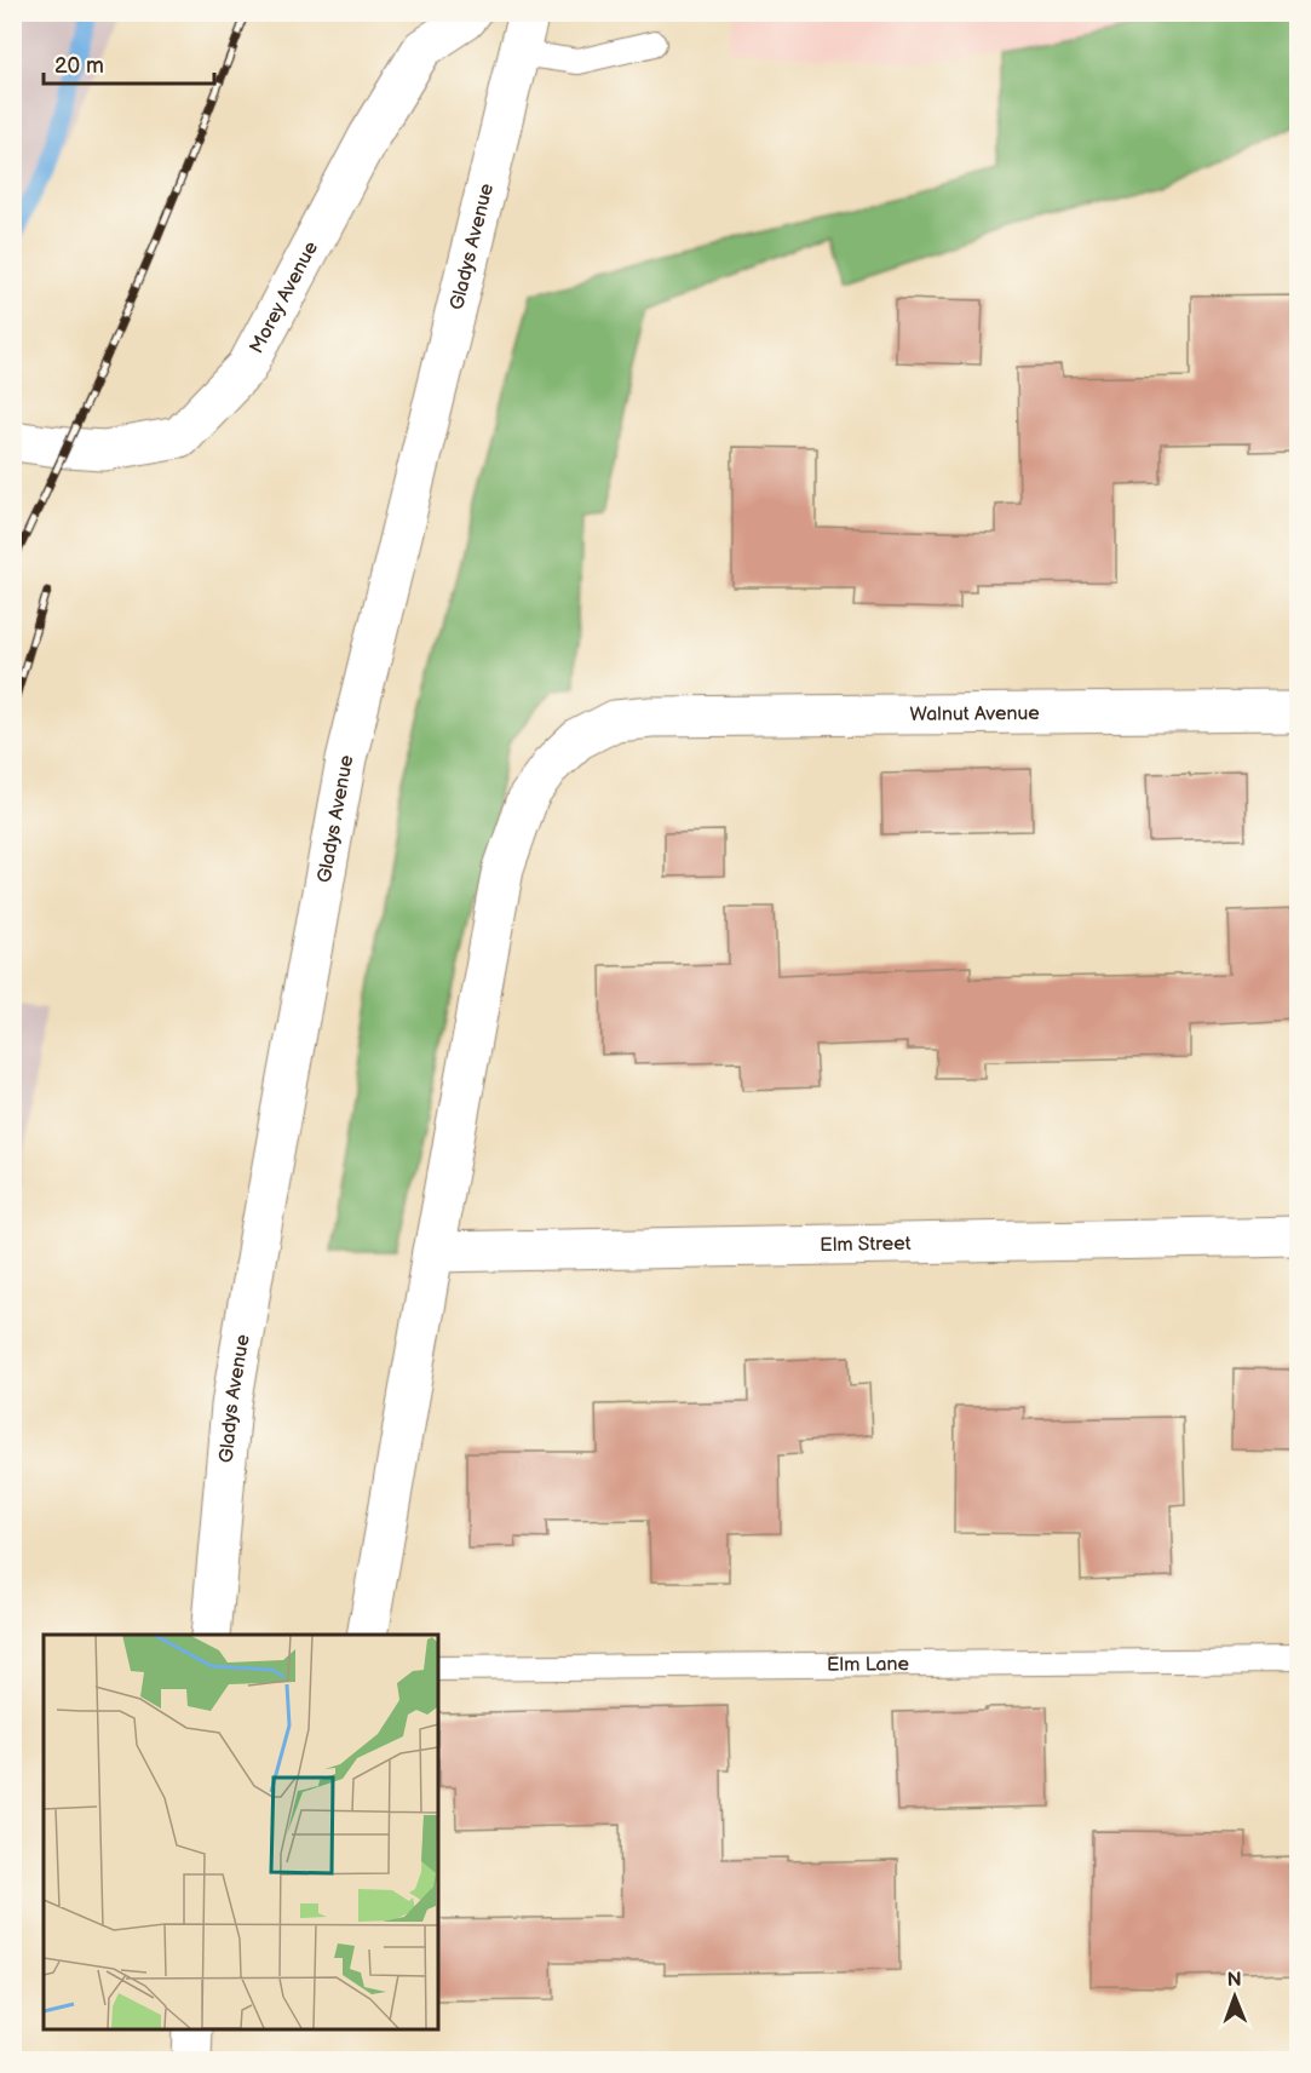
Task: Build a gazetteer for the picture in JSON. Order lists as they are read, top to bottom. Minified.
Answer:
{"streets":{"street":["Gladys Avenue","Morey Avenue","Walnut Avenue","Elm Street"],"lane":["Elm Lane"]},"crossings":[["Walnut Avenue","Elm Street"]],"scale_bar":"20 m","north":"top"}
